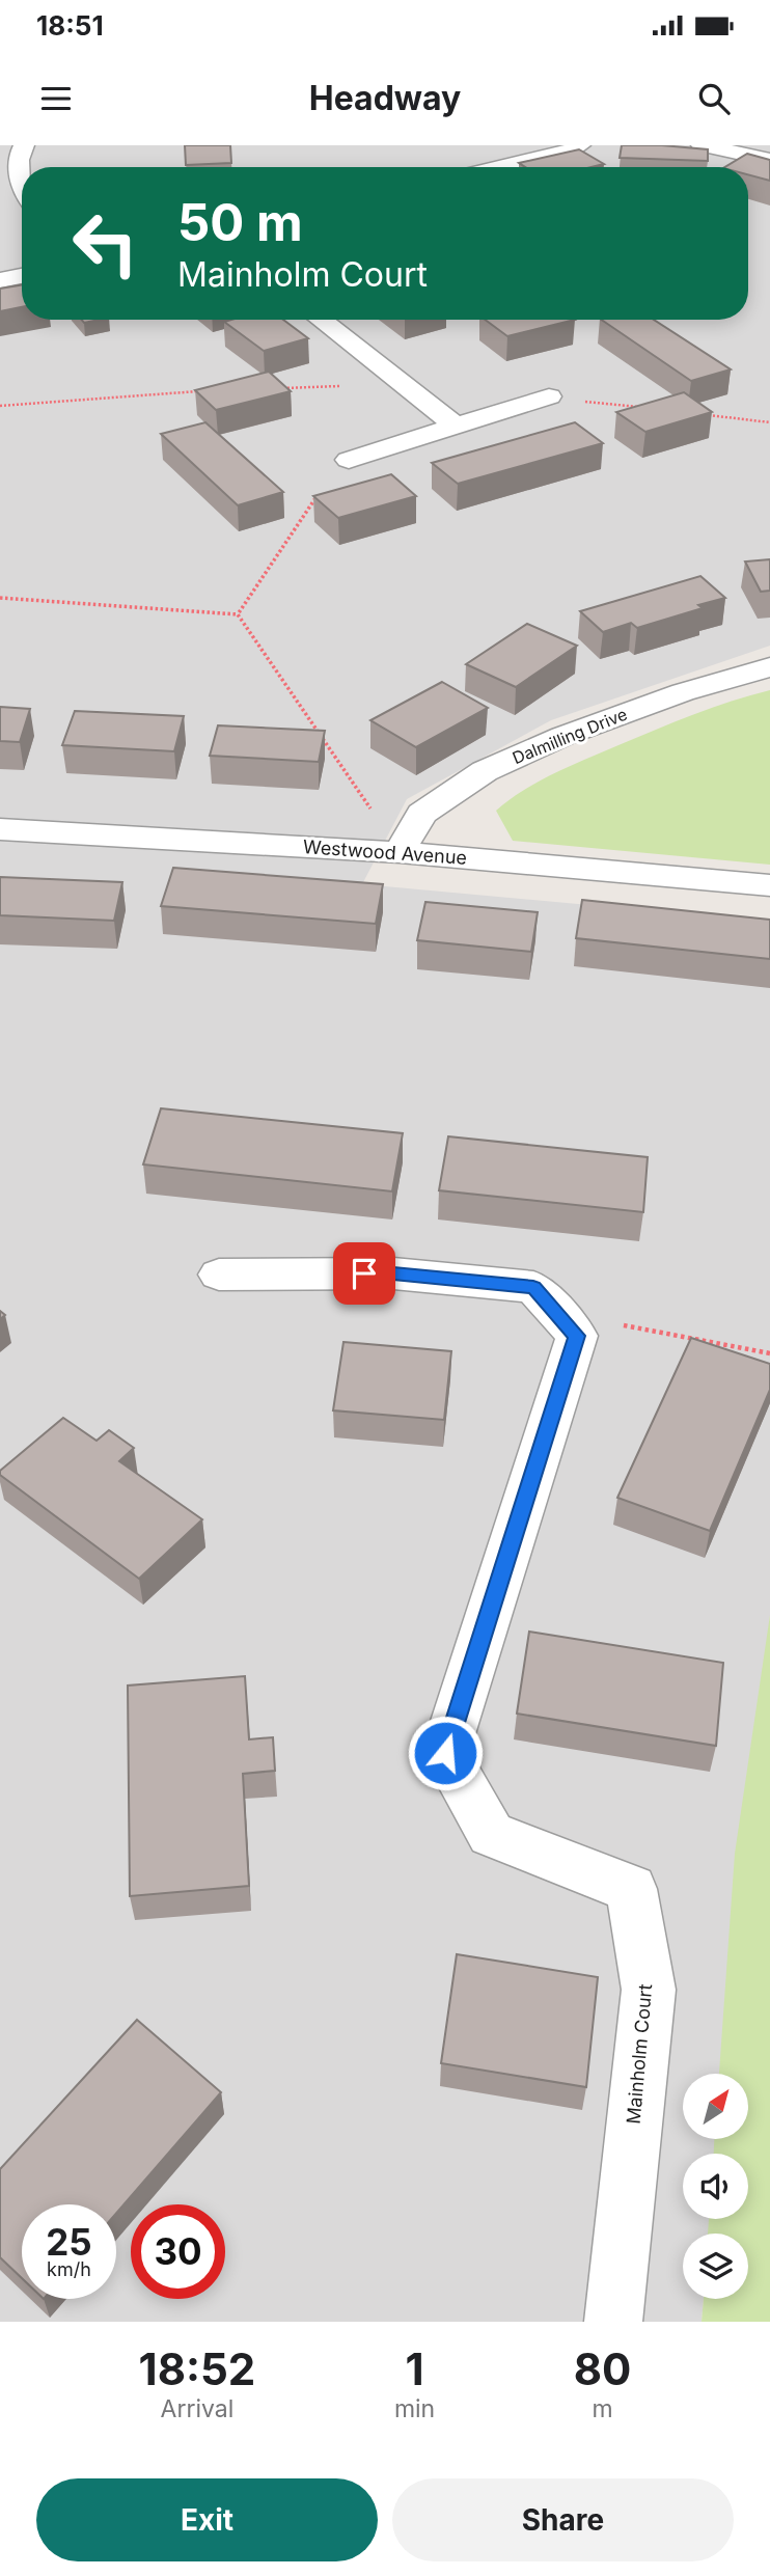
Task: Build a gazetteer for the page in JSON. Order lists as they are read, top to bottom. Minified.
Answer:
{"streets":{"street":["Dalmilling Drive","Westwood Avenue","Mainholm Court"]},"crossings":[["Dalmilling Drive","Westwood Avenue"]],"north":"top right","page":{"status":"18:51","header":"Headway","turn":["50 m","Mainholm Court"],"speed":"25 km/h","limit":"30","eta":["18:52","Arrival","1","min","80","m"],"buttons":["Exit","Share"]}}
